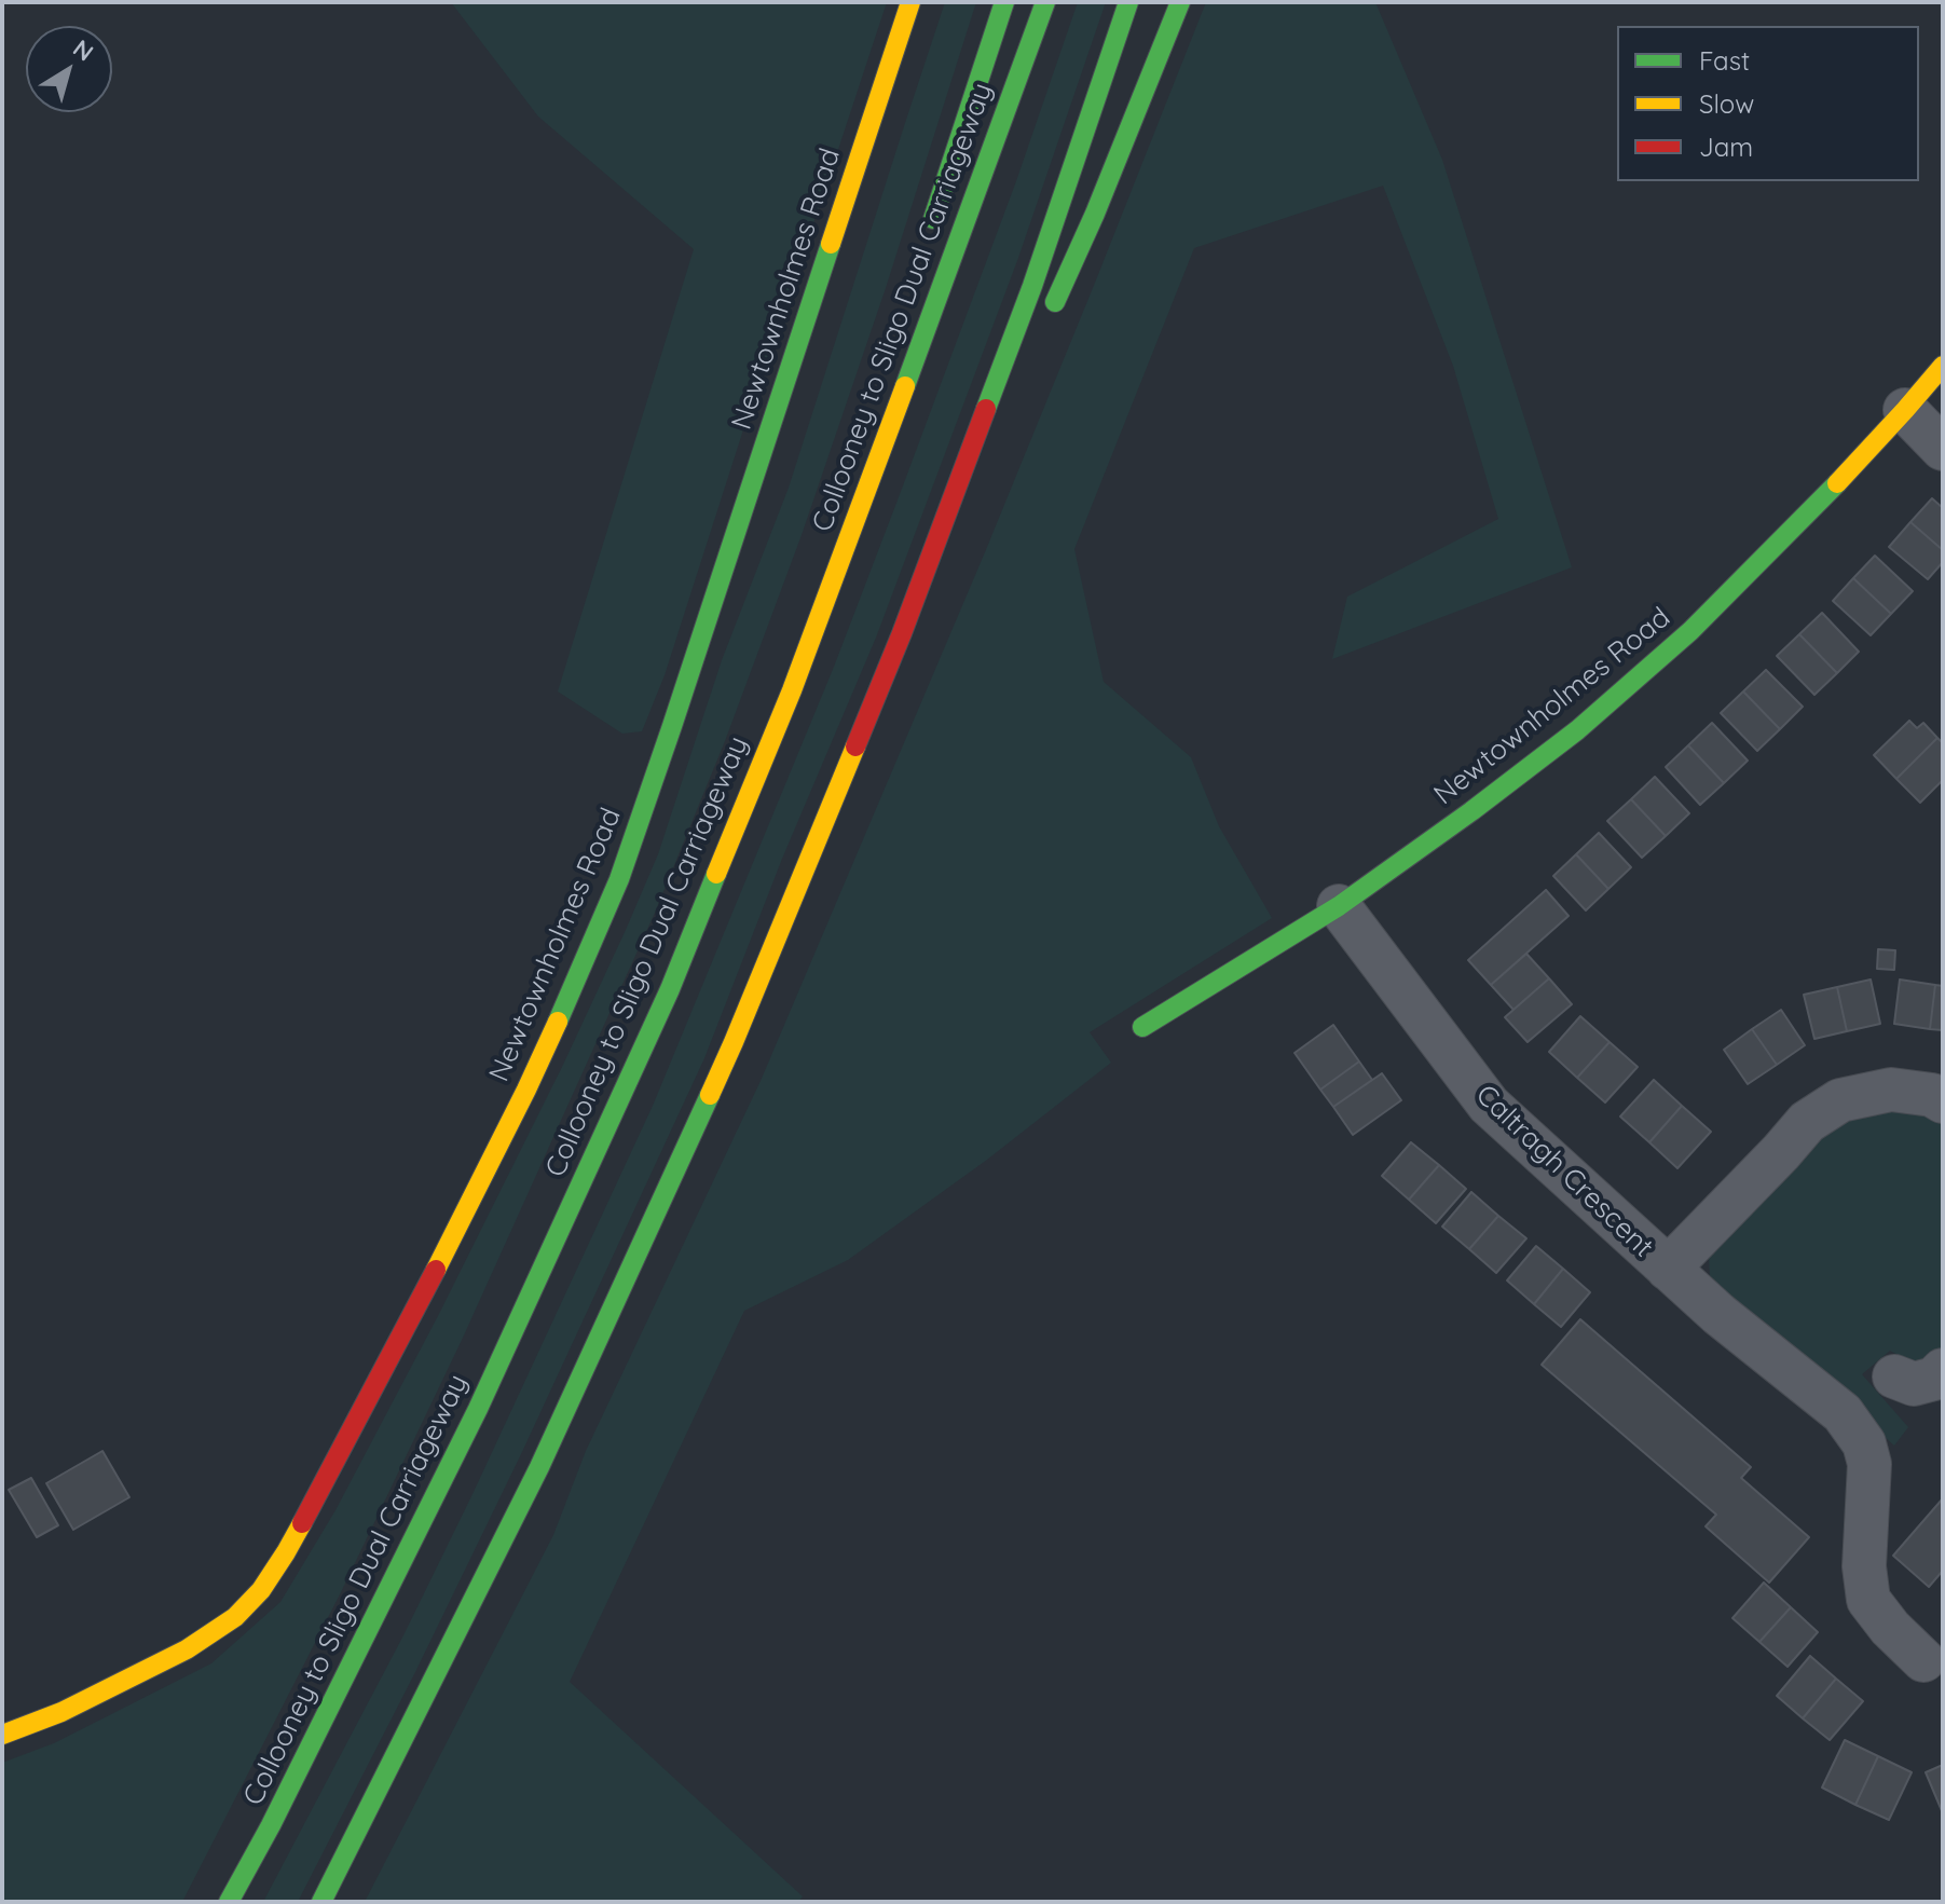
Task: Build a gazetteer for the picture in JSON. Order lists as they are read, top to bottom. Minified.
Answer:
{"streets":{"main road":["Newtownholmes Road","Collooney to Sligo Dual Carriageway"],"street":["Caltragh Crescent"]},"crossings":[["Newtownholmes Road","Caltragh Crescent"]],"legend":["Fast","Slow","Jam"],"north":"top right"}
